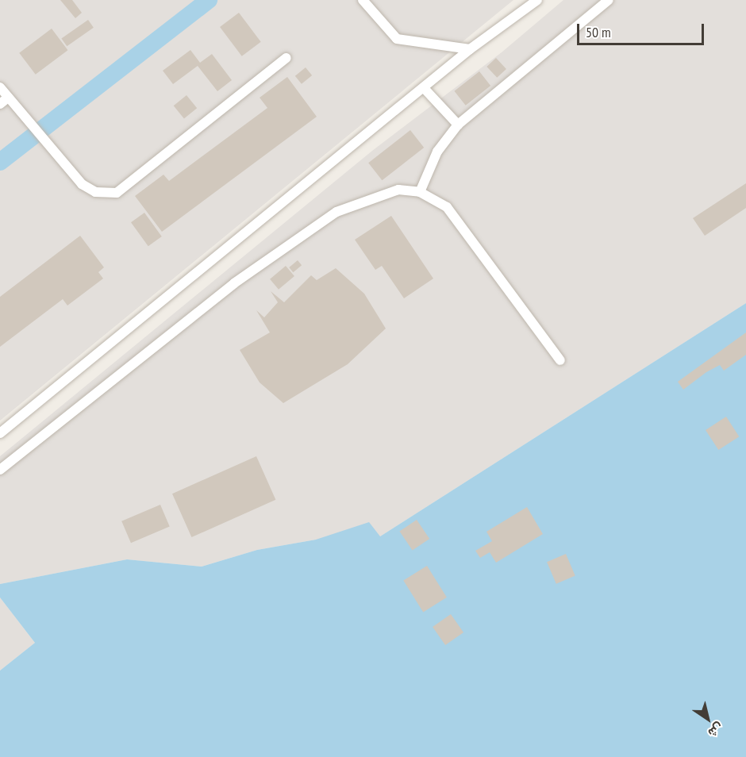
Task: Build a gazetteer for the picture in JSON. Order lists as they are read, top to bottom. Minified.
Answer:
{"scale_bar":"50 m","north":"bottom right"}
